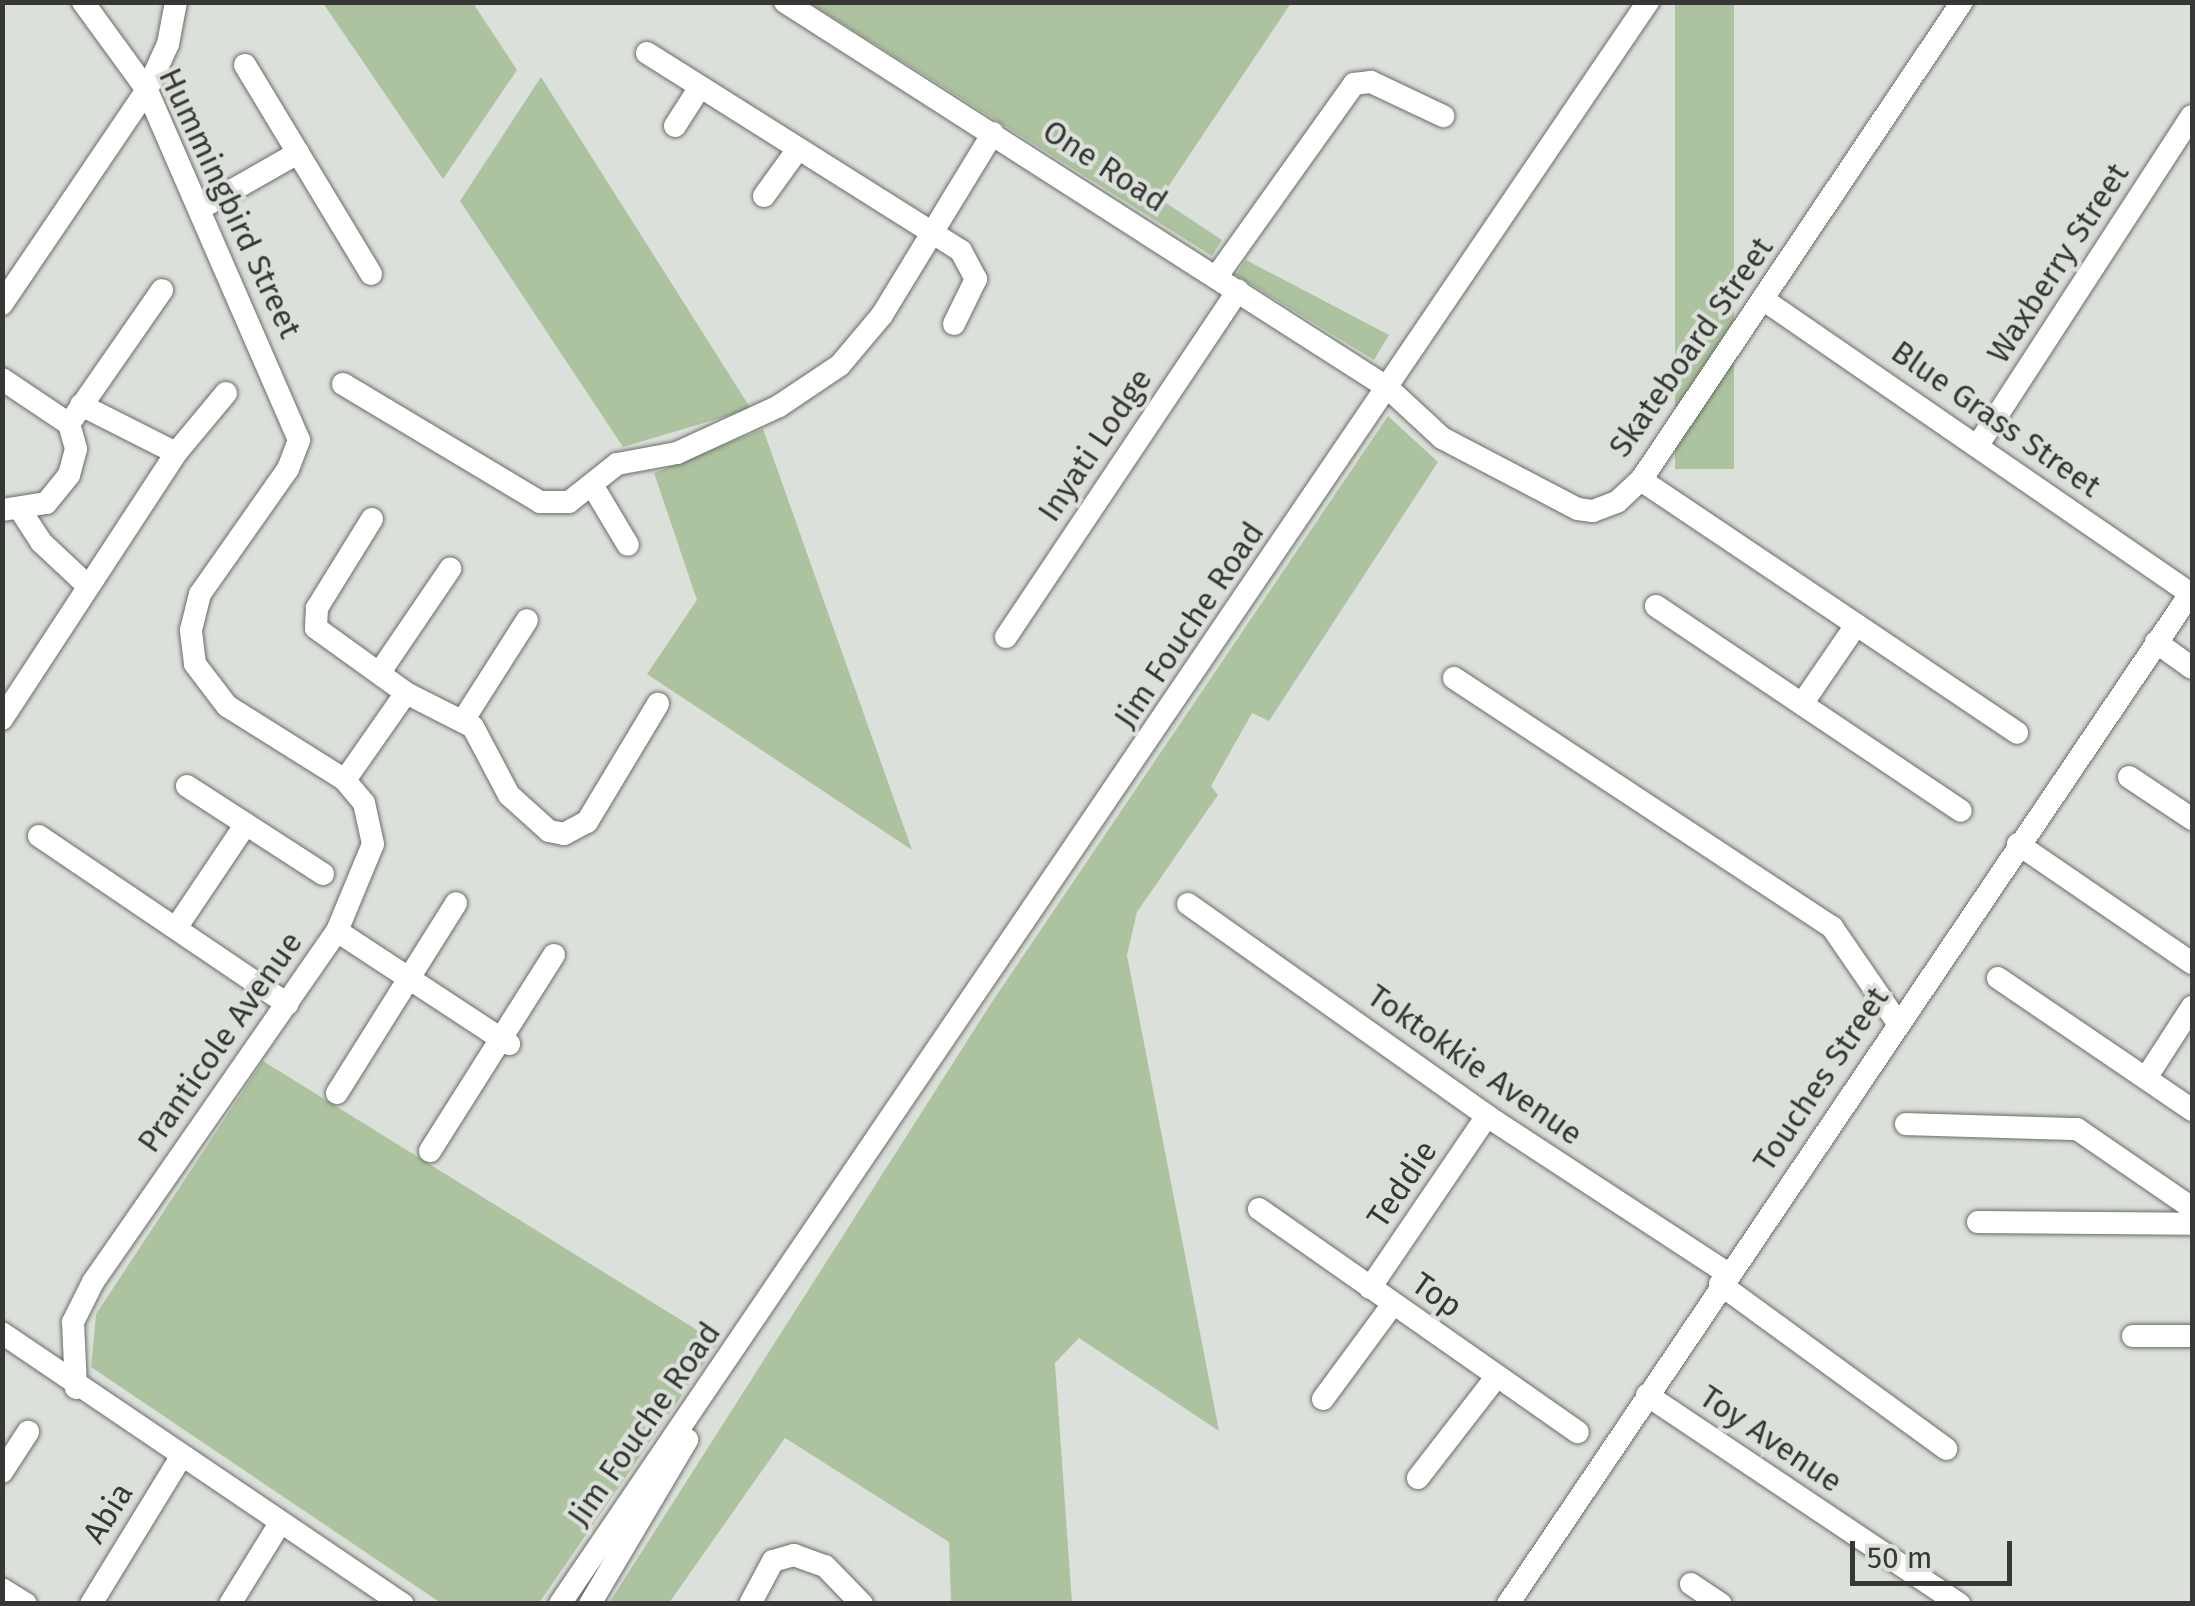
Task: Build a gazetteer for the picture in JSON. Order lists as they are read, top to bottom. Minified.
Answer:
{"streets":{"street":["One Road","Hummingbird Street","Waxberry Street","Skateboard Street","Blue Grass Street","Inyati Lodge","Jim Fouche Road","Pranticole Avenue","Toktokkie Avenue","Touches Street","Teddie","Top","Toy Avenue","Abia"]},"crossings":[["One Road","Skateboard Street"],["One Road","Inyati Lodge"],["One Road","Jim Fouche Road"],["Hummingbird Street","Pranticole Avenue"],["Waxberry Street","Blue Grass Street"],["Skateboard Street","Blue Grass Street"],["Skateboard Street","Jim Fouche Road"],["Blue Grass Street","Touches Street"],["Toktokkie Avenue","Touches Street"],["Toktokkie Avenue","Teddie"],["Touches Street","Toy Avenue"],["Teddie","Top"]],"scale_bar":"50 m"}
